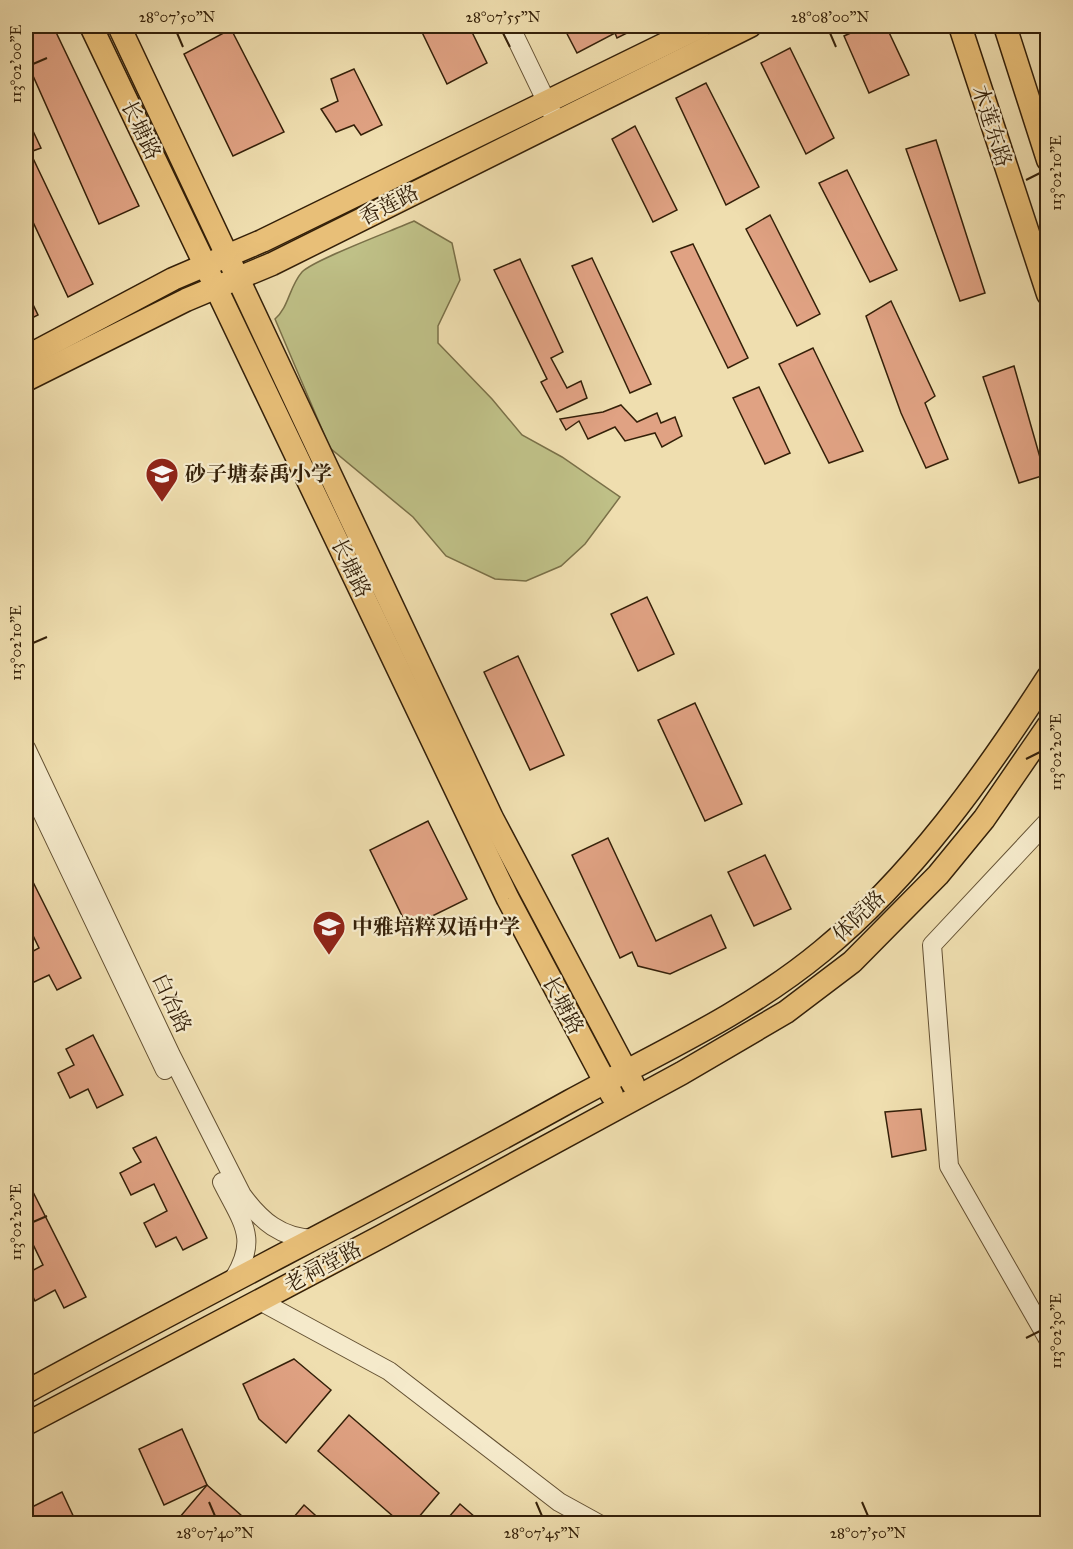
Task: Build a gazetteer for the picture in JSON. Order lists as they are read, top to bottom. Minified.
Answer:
{"streets":{"main road":["木莲东路","长塘路","香莲路","体院路","老祠堂路"],"street":["白冶路"]},"crossings":[["长塘路","香莲路"],["长塘路","体院路"],["长塘路","老祠堂路"],["体院路","老祠堂路"],["白冶路","老祠堂路"]],"places":{"school or university":["砂子塘泰禹小学","中雅培粹双语中学"]},"coordinates":["28°07'50\"N","28°07'55\"N","28°08'00\"N","113°02'00\"E","113°02'10\"E","113°02'20\"E","113°02'30\"E","28°07'40\"N","28°07'45\"N"]}
